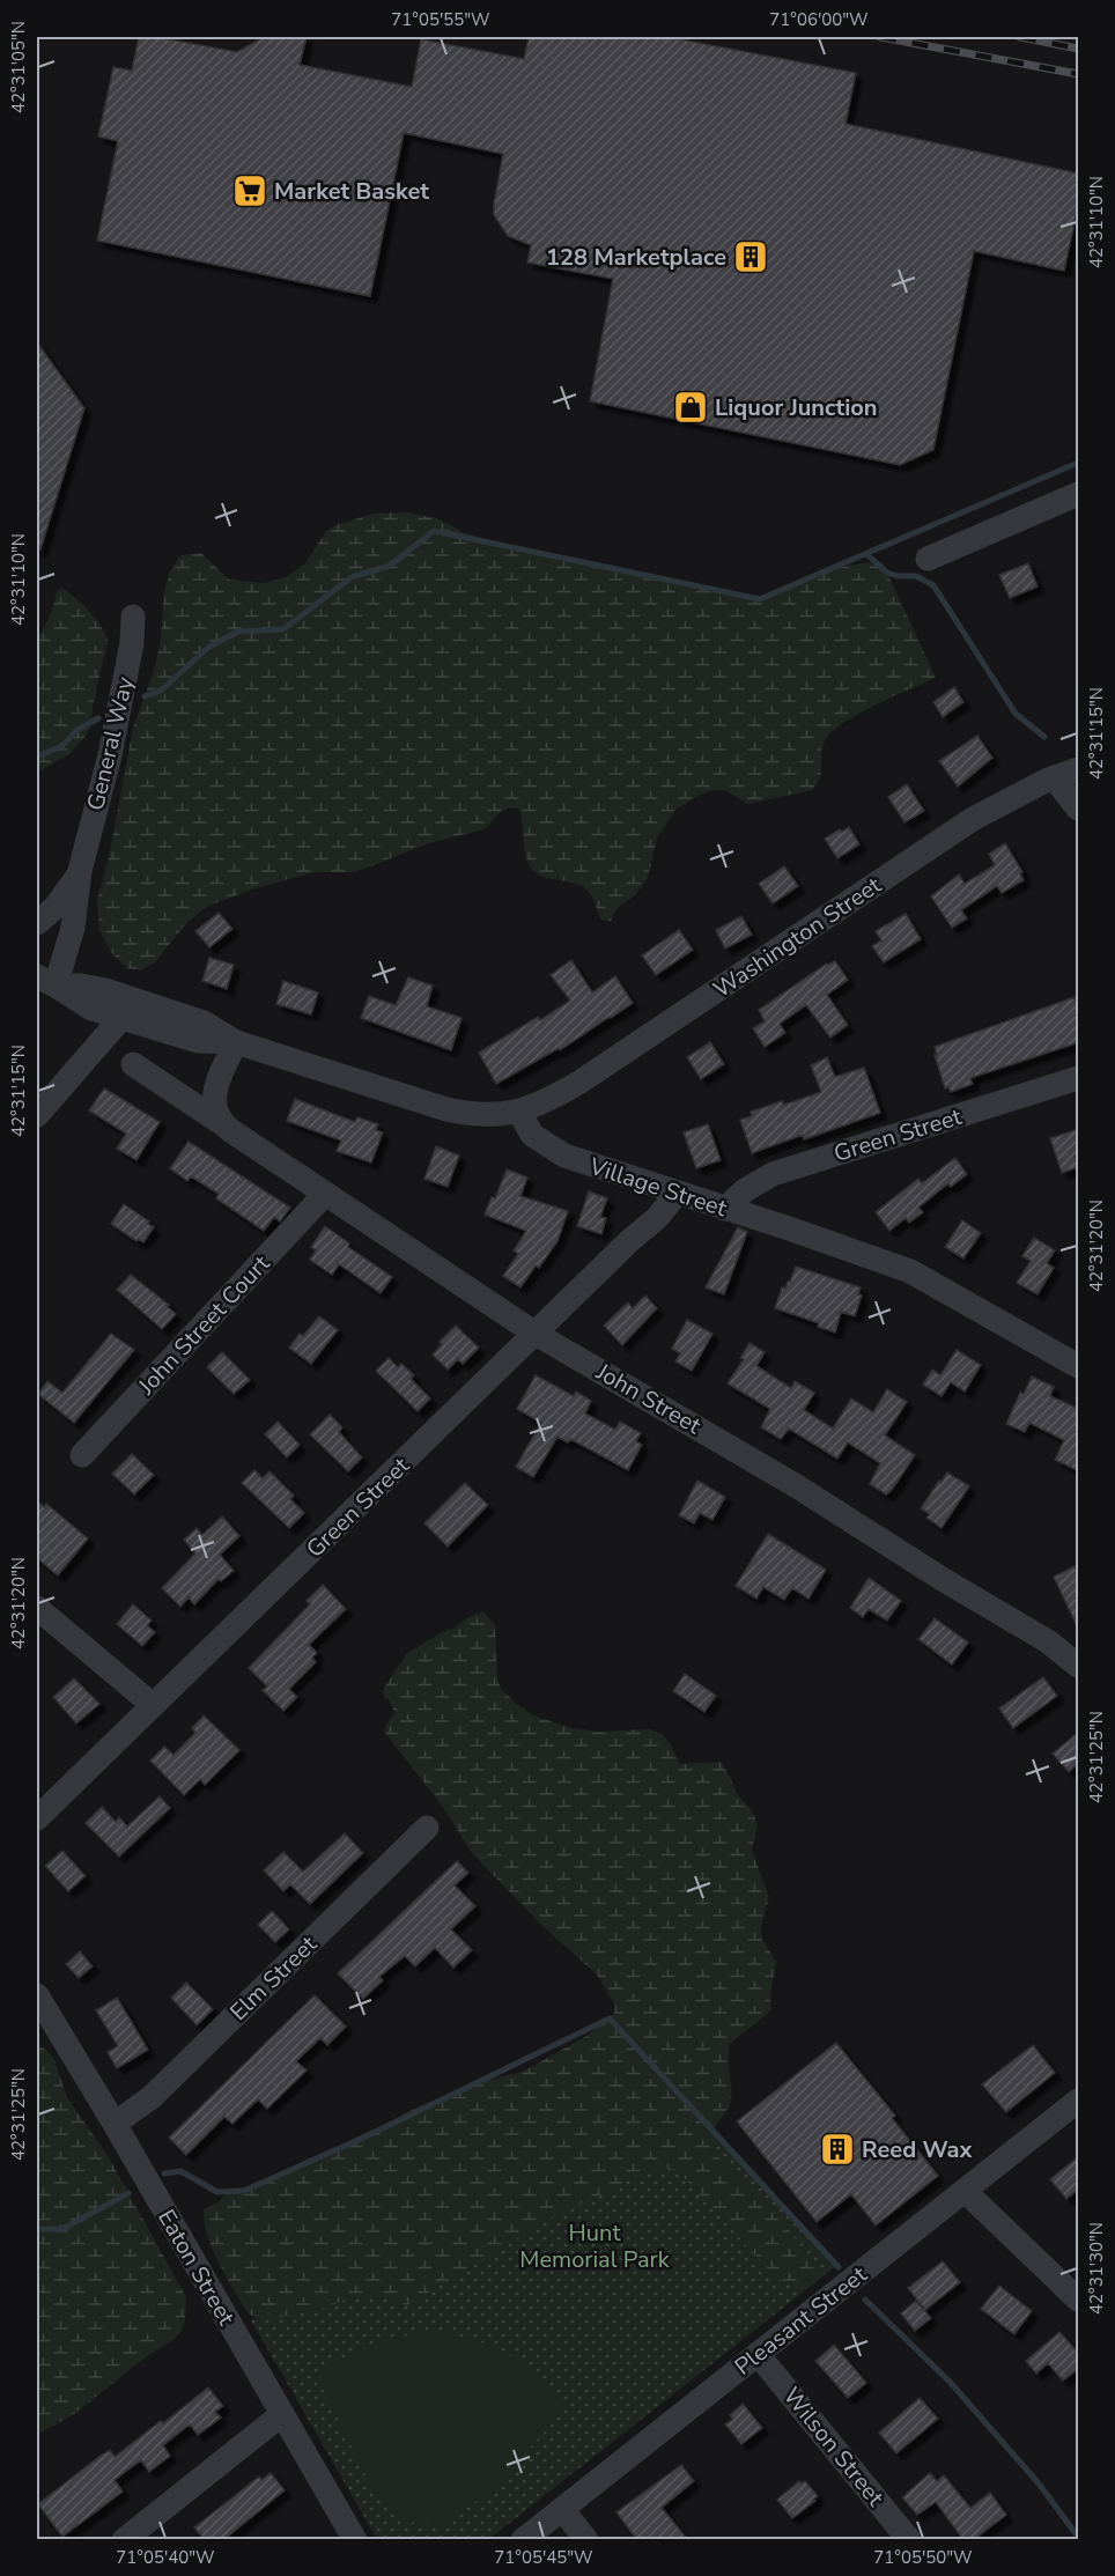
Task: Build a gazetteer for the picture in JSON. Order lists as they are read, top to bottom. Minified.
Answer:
{"streets":{"street":["General Way","Washington Street","Green Street","Village Street","John Street Court","John Street","Elm Street","Eaton Street","Pleasant Street","Wilson Street"]},"crossings":[["Washington Street","Village Street"],["Green Street","Village Street"],["Green Street","John Street"],["John Street Court","John Street"],["Elm Street","Eaton Street"],["Pleasant Street","Wilson Street"]],"parks":["Hunt Memorial Park"],"places":{"supermarket":["Market Basket"],"building":["128 Marketplace","Reed Wax"],"shop":["Liquor Junction"]},"coordinates":["71°05'55\"W","71°06'00\"W","42°31'05\"N","42°31'10\"N","42°31'15\"N","42°31'20\"N","42°31'25\"N","42°31'30\"N","71°05'40\"W","71°05'45\"W","71°05'50\"W"]}
